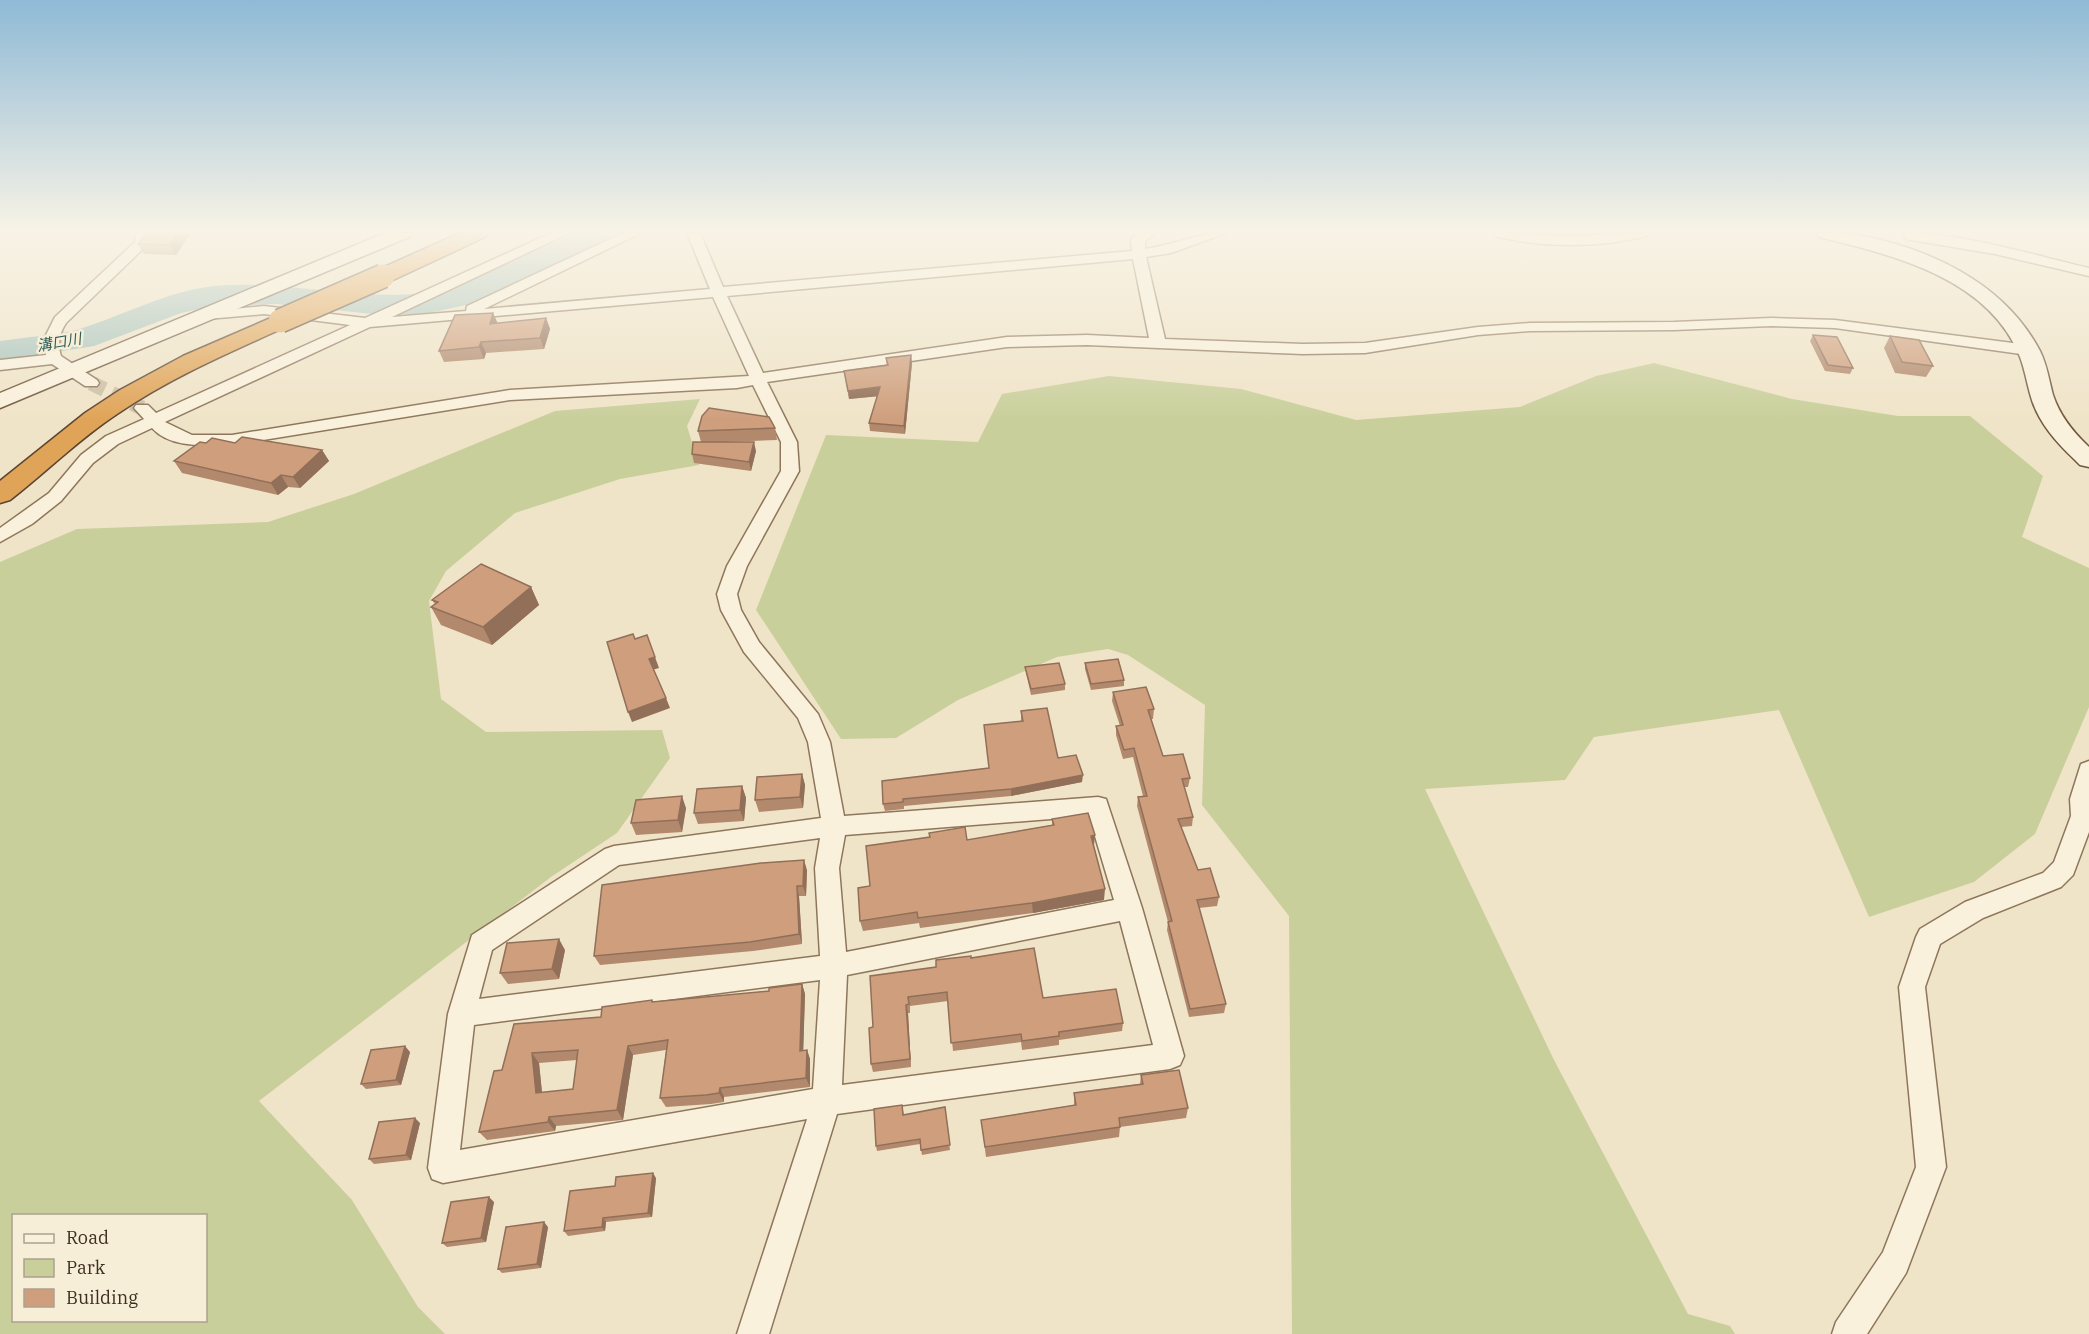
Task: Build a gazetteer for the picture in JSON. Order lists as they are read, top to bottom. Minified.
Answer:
{"water":["溝口川"],"legend":["Road","Park","Building"]}
